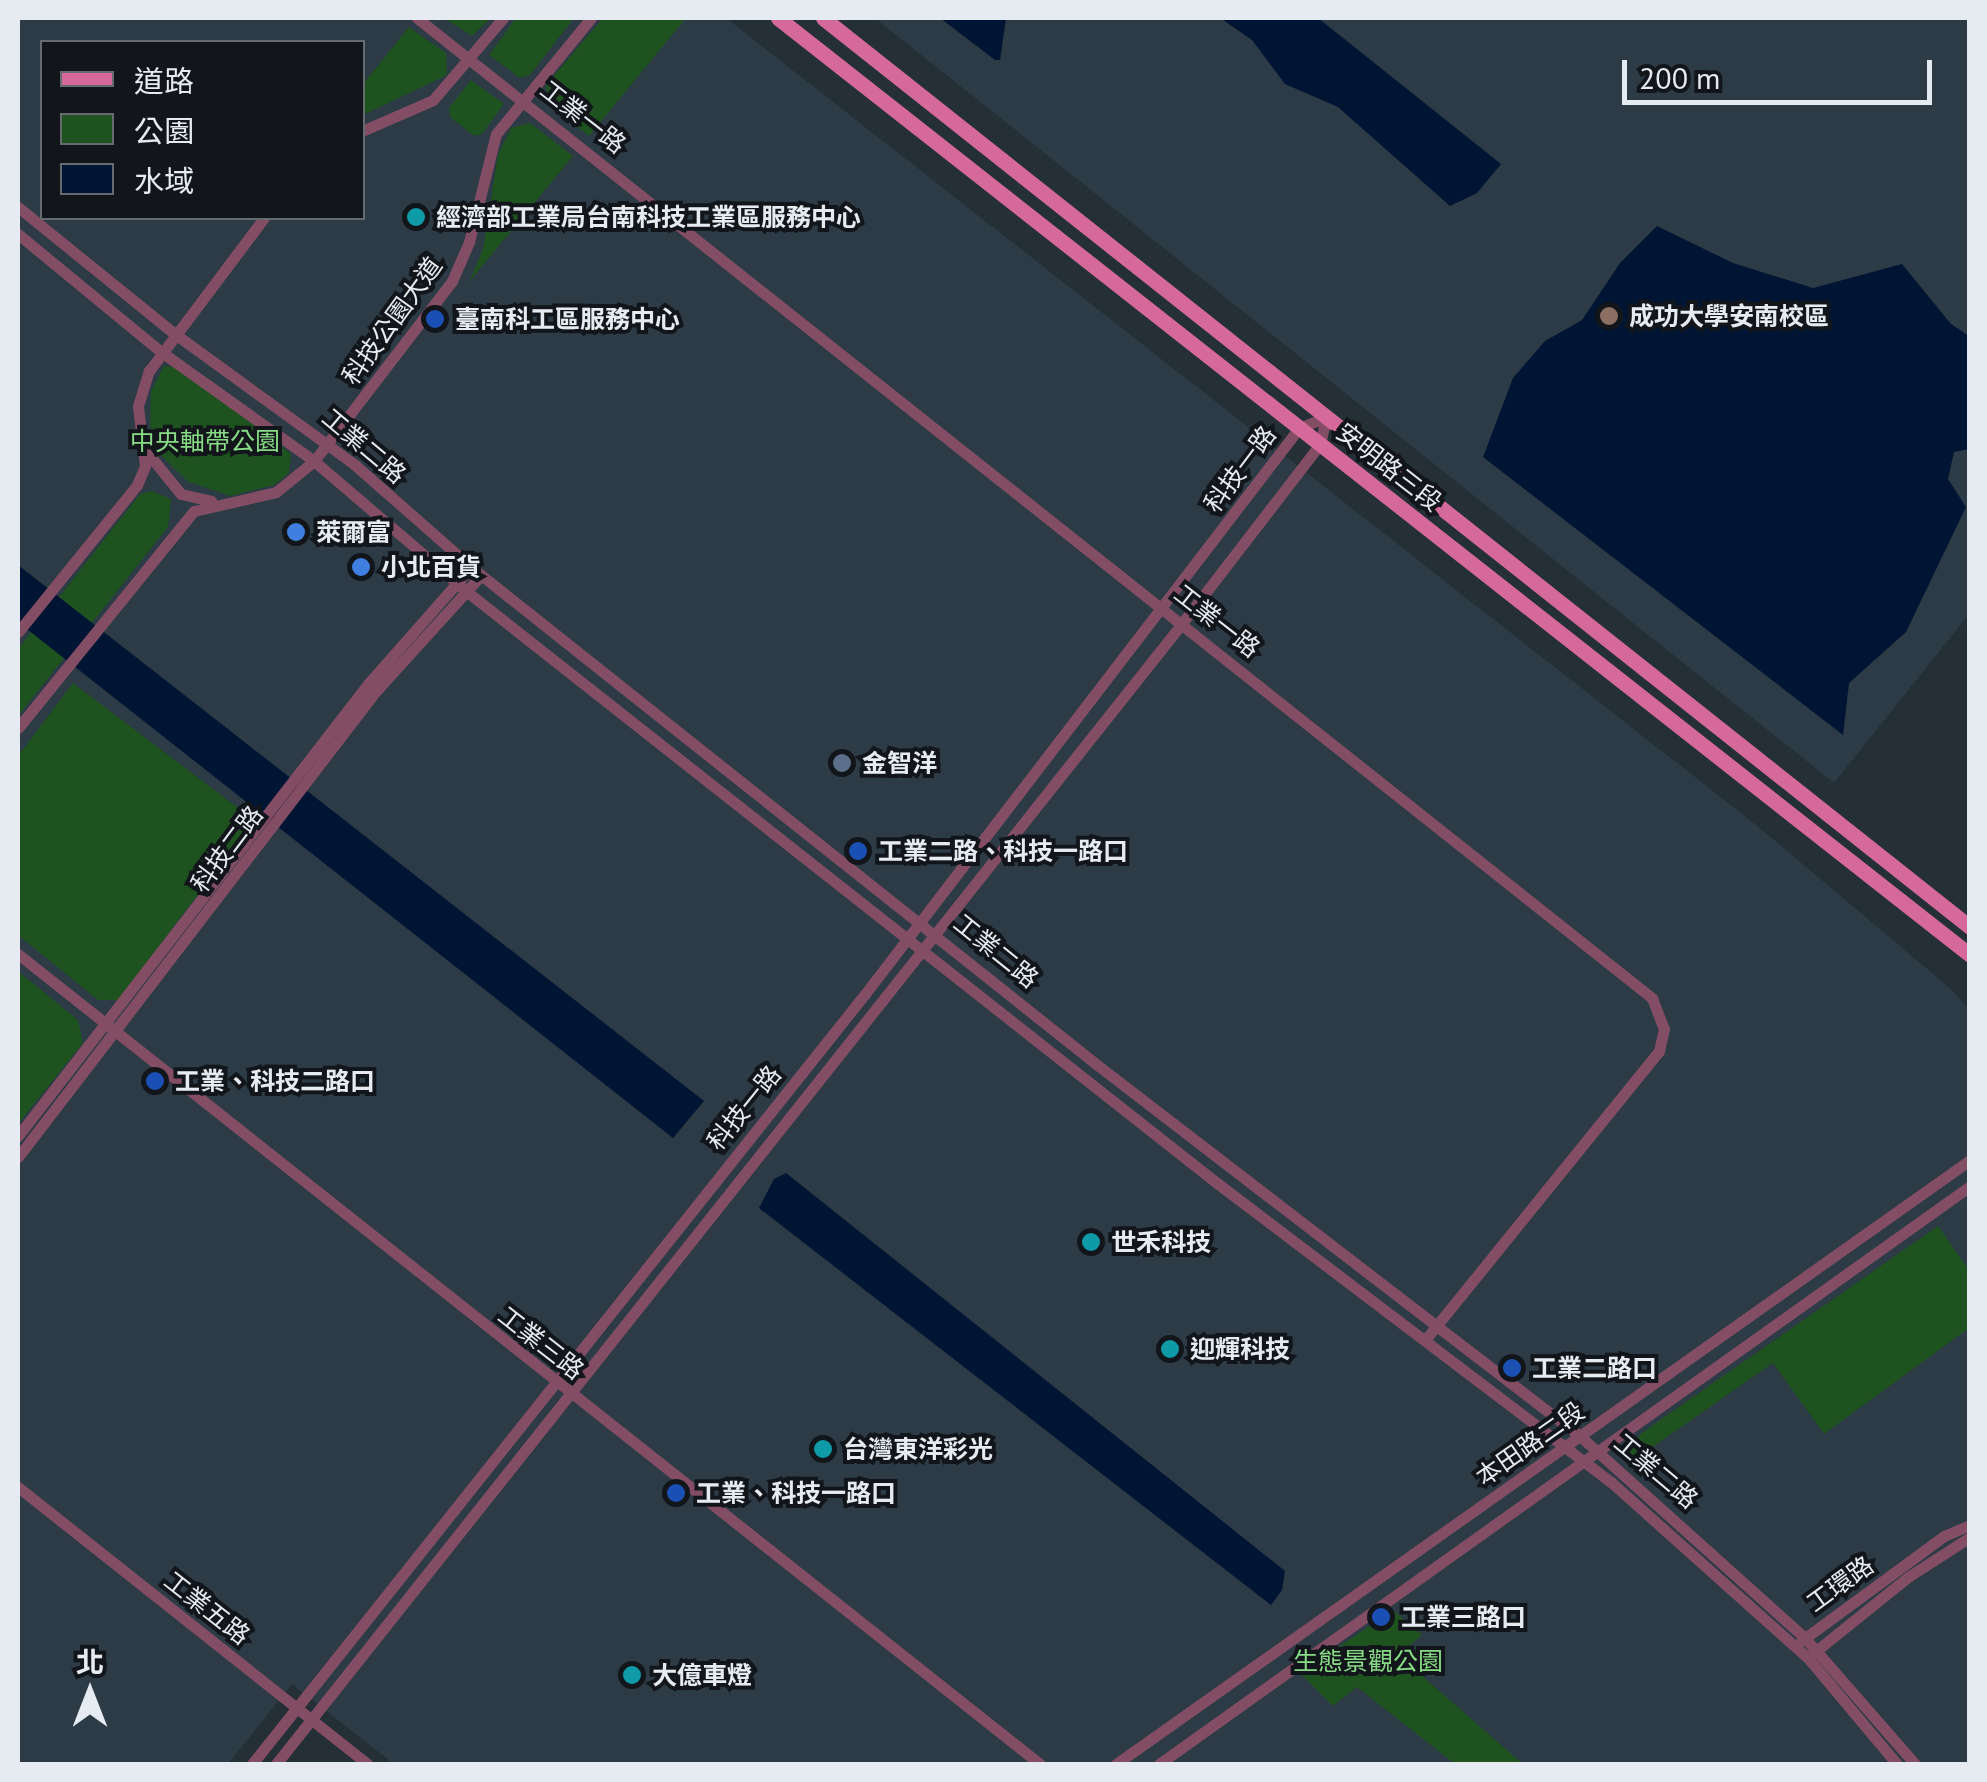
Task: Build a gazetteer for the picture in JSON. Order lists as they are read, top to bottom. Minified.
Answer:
{"streets":{"main road":["安明路三段"],"street":["工業一路","科技公園大道","工業二路","科技一路","科技二路","工業三路","本田路二段","工環路","工業五路"]},"crossings":[["工業一路","科技公園大道"],["工業一路","工業二路"],["工業一路","科技一路"],["科技公園大道","工業二路"],["工業二路","科技一路"],["工業二路","科技二路"],["工業二路","本田路二段"],["工業二路","工環路"],["安明路三段","科技一路"],["科技一路","工業三路"],["科技一路","工業五路"],["科技二路","工業三路"]],"parks":["中央軸帶公園","生態景觀公園"],"places":["經濟部工業局台南科技工業區服務中心","成功大學安南校區","臺南科工區服務中心","萊爾富","小北百貨","金智洋","工業二路、科技一路口","工業、科技二路口","世禾科技","迎輝科技","工業二路口","台灣東洋彩光","工業、科技一路口","工業三路口","大億車燈"],"legend":["道路","公園","水域"],"scale_bar":"200 m","north":"top"}
